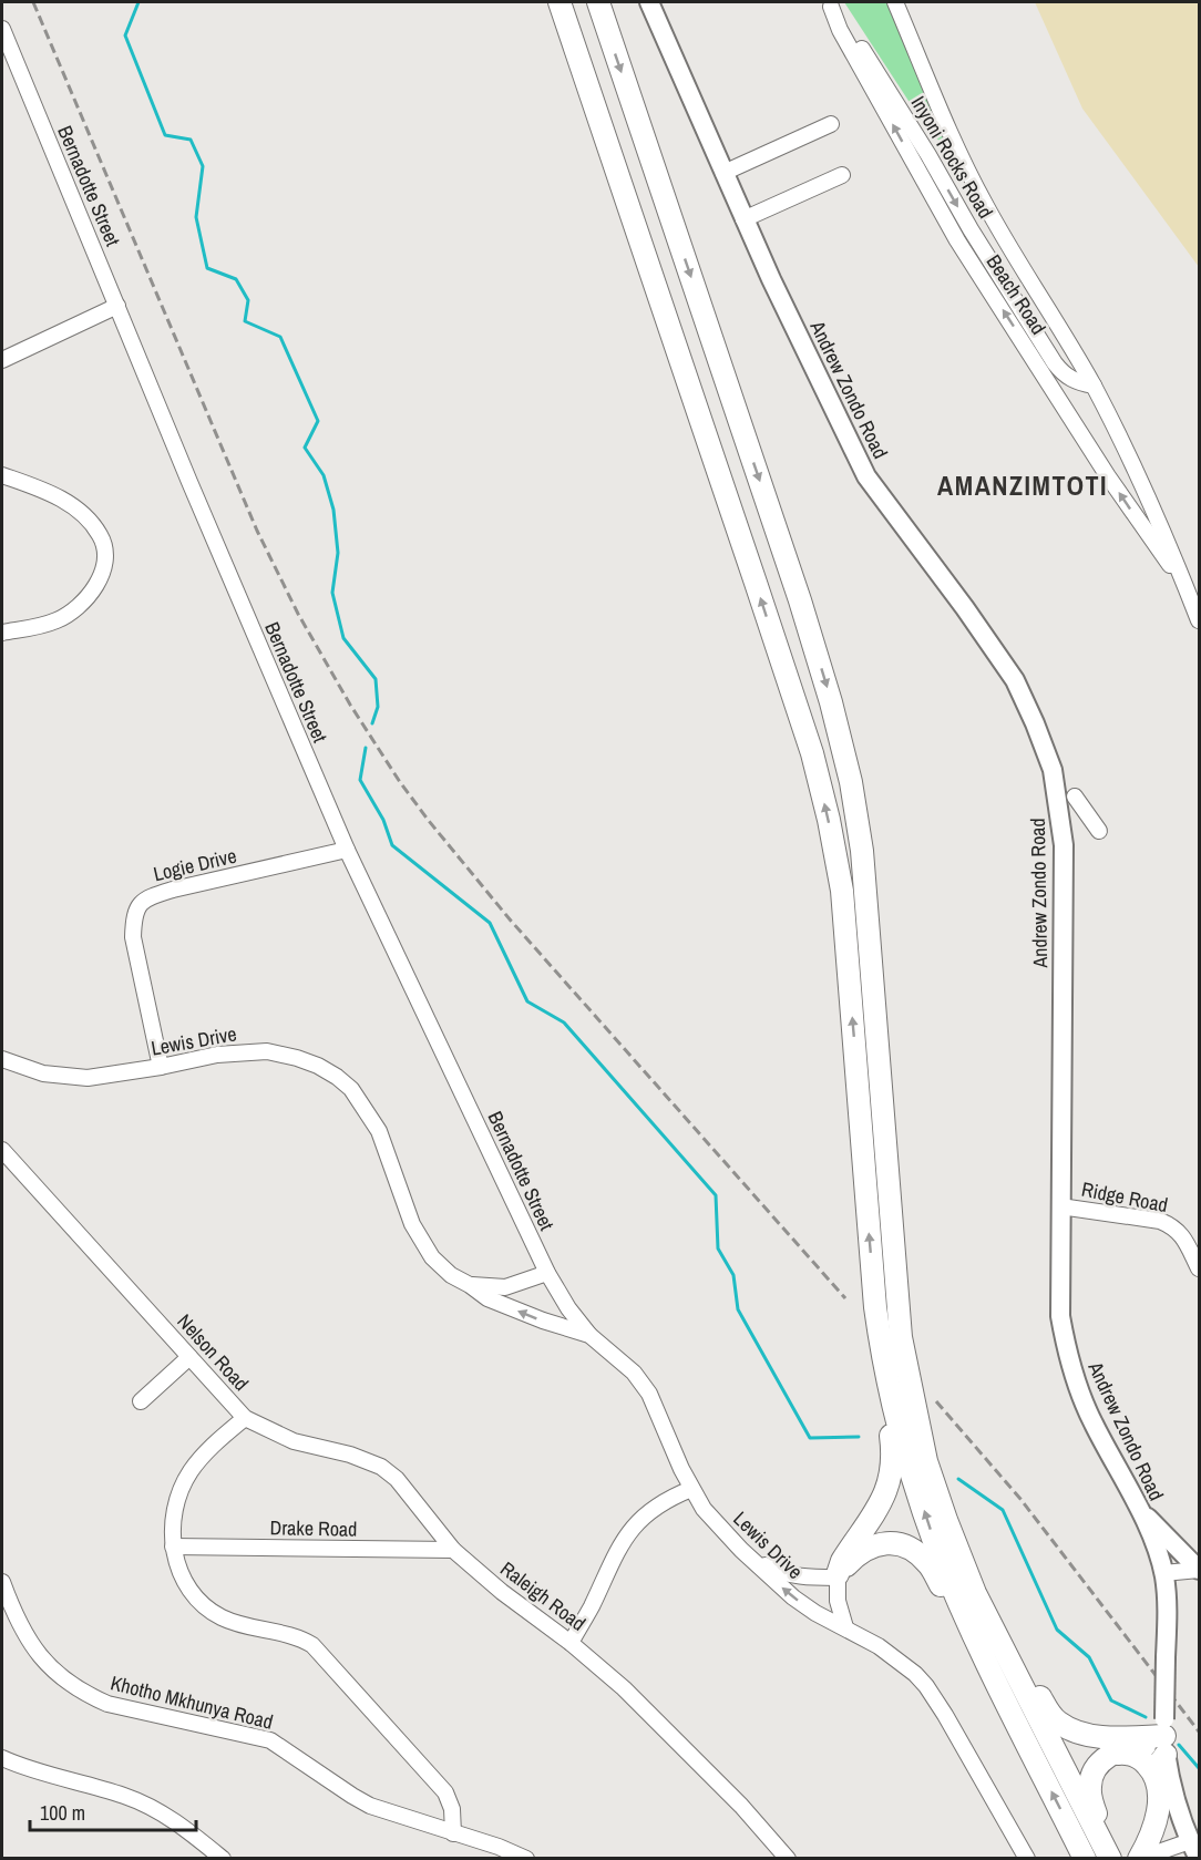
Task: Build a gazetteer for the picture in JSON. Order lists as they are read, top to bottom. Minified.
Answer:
{"streets":{"main road":["Andrew Zondo Road"],"street":["Inyoni Rocks Road","Bernadotte Street","Beach Road","Logie Drive","Lewis Drive","Ridge Road","Nelson Road","Drake Road","Raleigh Road","Khotho Mkhunya Road"]},"crossings":[["Inyoni Rocks Road","Beach Road"],["Bernadotte Street","Logie Drive"],["Bernadotte Street","Lewis Drive"],["Andrew Zondo Road","Ridge Road"],["Logie Drive","Lewis Drive"],["Nelson Road","Drake Road"],["Nelson Road","Raleigh Road"],["Nelson Road","Khotho Mkhunya Road"],["Drake Road","Raleigh Road"]],"one_way":["Inyoni Rocks Road"],"districts":["AMANZIMTOTI"],"scale_bar":"100 m"}
